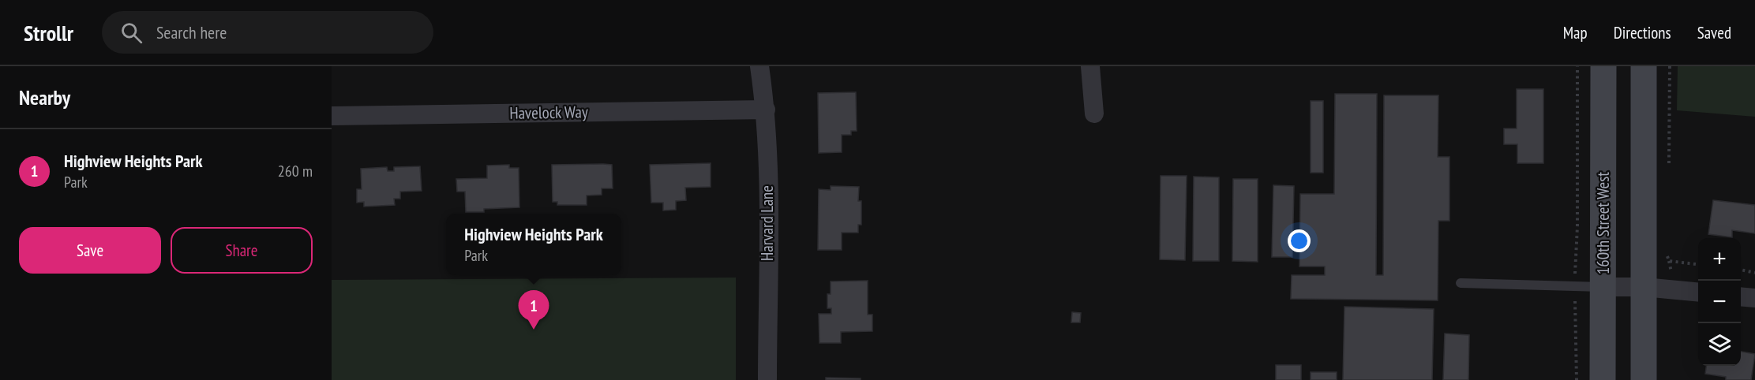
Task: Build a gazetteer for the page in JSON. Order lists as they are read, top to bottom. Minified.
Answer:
{"streets":{"main road":["160th Street West"],"street":["Havelock Way","Harvard Lane"]},"crossings":[["Havelock Way","Harvard Lane"]],"page":{"header":"Strollr","search":"Search here","nav":["Map","Directions","Saved"],"heading":"Nearby","list":[{"mark":"1","name":"Highview Heights Park","note":"Park","value":"260 m"}],"buttons":["Save","Share"],"popup":["Highview Heights Park","Park"],"map_buttons":["+","−"],"pins":"1"}}
